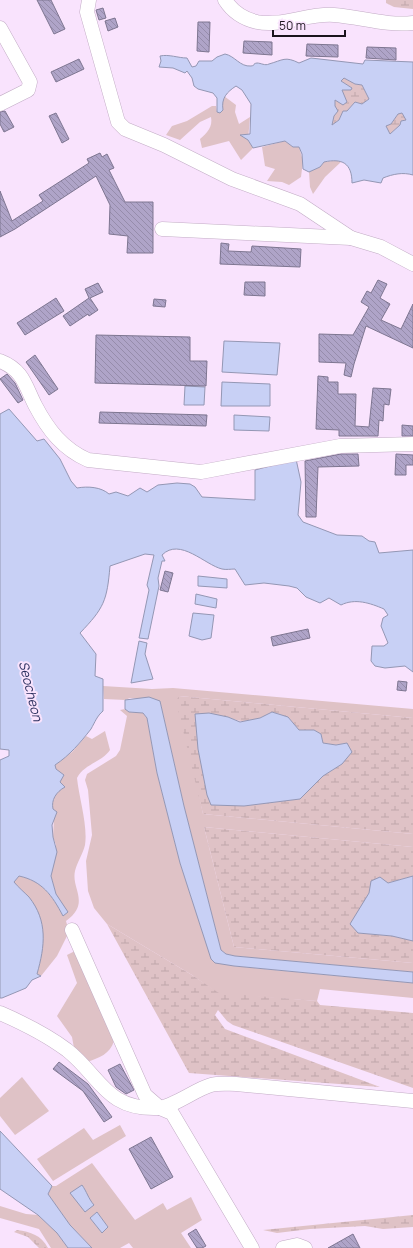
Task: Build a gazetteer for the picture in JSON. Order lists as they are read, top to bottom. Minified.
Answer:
{"water":["Seocheon"],"scale_bar":"50 m"}
